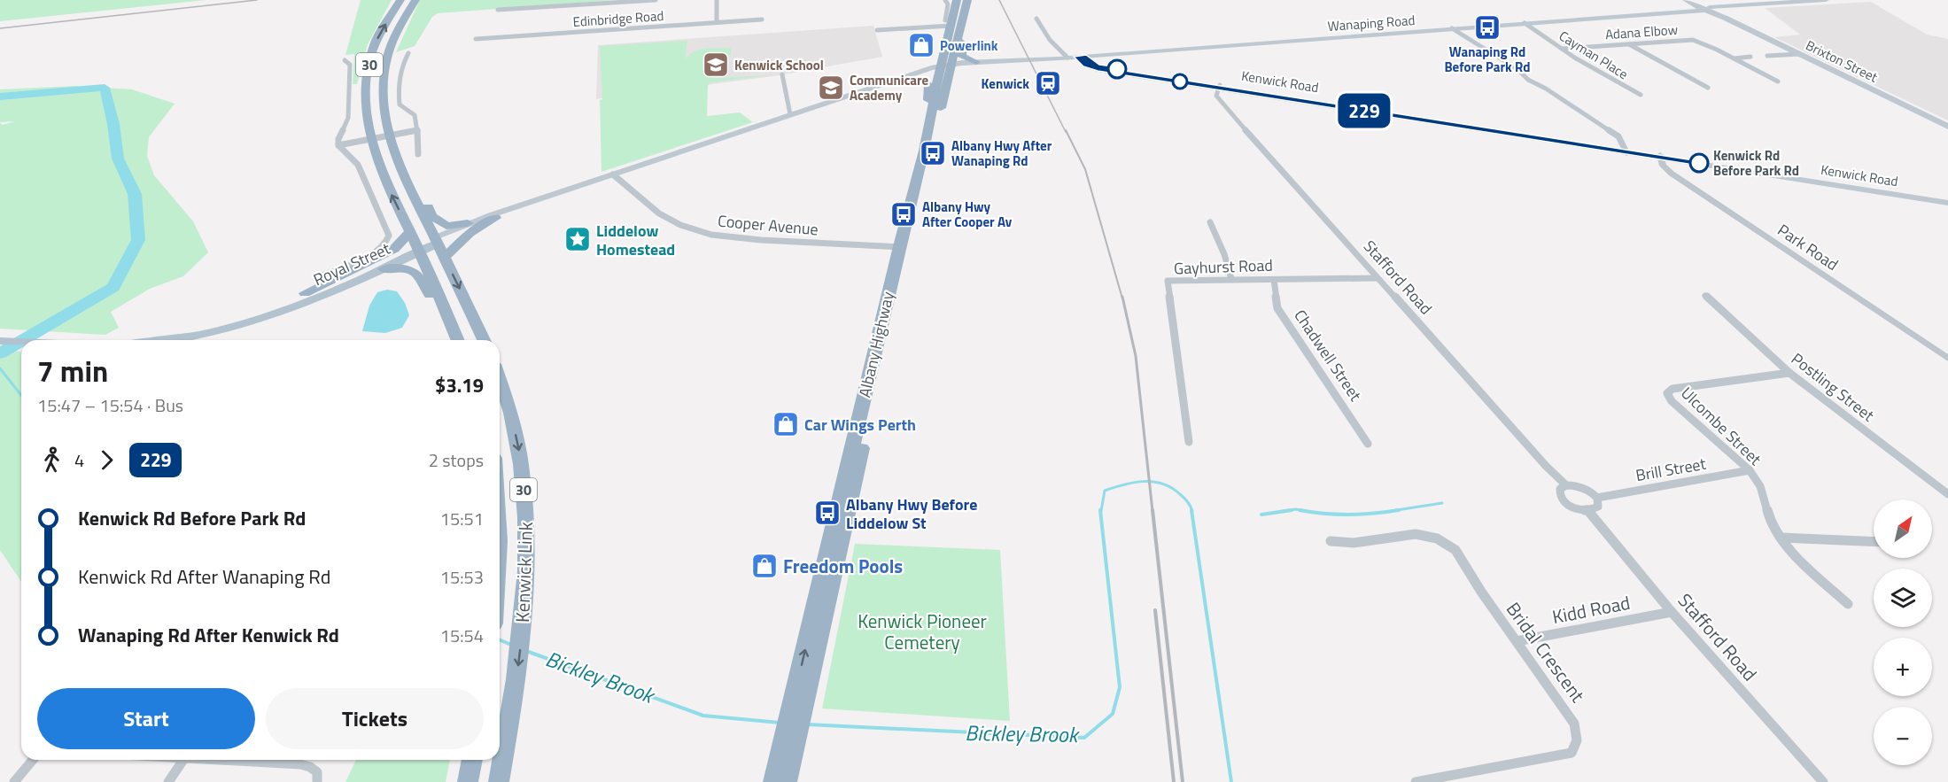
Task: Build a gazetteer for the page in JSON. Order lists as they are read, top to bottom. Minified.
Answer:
{"streets":{"highway":["30","Albany Highway","Kenwick Link"],"main road":["Wanaping Road","Brixton Street","Kenwick Road","Royal Street"],"street":["Edinbridge Road","Adana Elbow","Cayman Place","Cooper Avenue","Park Road","Gayhurst Road","Stafford Road","Chadwell Street","Postling Street","Ulcombe Street","Brill Street","Kidd Road","Bridal Crescent"]},"crossings":[["Wanaping Road","Cayman Place"],["Wanaping Road","Brixton Street"],["Wanaping Road","Kenwick Road"],["Wanaping Road","Royal Street"],["Wanaping Road","Albany Highway"],["Adana Elbow","Cayman Place"],["30","Royal Street"],["Kenwick Road","Park Road"],["Kenwick Road","Stafford Road"],["Cooper Avenue","Royal Street"],["Cooper Avenue","Albany Highway"],["Royal Street","Albany Highway"],["Gayhurst Road","Stafford Road"],["Gayhurst Road","Chadwell Street"],["Stafford Road","Brill Street"],["Stafford Road","Kidd Road"],["Postling Street","Ulcombe Street"],["Ulcombe Street","Brill Street"],["Kidd Road","Bridal Crescent"]],"one_way":["Kenwick Link"],"water":["Bickley Brook"],"parks":["Kenwick Pioneer Cemetery"],"places":{"bus stop":["Wanaping Rd Before Park Rd","Albany Hwy After Wanaping Rd","Albany Hwy After Cooper Av","Albany Hwy Before Liddelow St"],"shop":["Powerlink","Car Wings Perth","Freedom Pools"],"school or university":["Kenwick School","Communicare Academy"],"station":["Kenwick"],"other":["Kenwick Rd Before Park Rd"],"place":["Liddelow Homestead"]},"lines":["bus line 229"],"north":"top right","page":{"on_map":"229","heading":["7 min","15:47 – 15:54 · Bus","$3.19"],"legs":["4","229","2 stops"],"list":[{"name":"Kenwick Rd Before Park Rd","value":"15:51"},{"name":"Kenwick Rd After Wanaping Rd","value":"15:53"},{"name":"Wanaping Rd After Kenwick Rd","value":"15:54"}],"map_buttons":["+","−"],"buttons":["Start","Tickets"]}}
